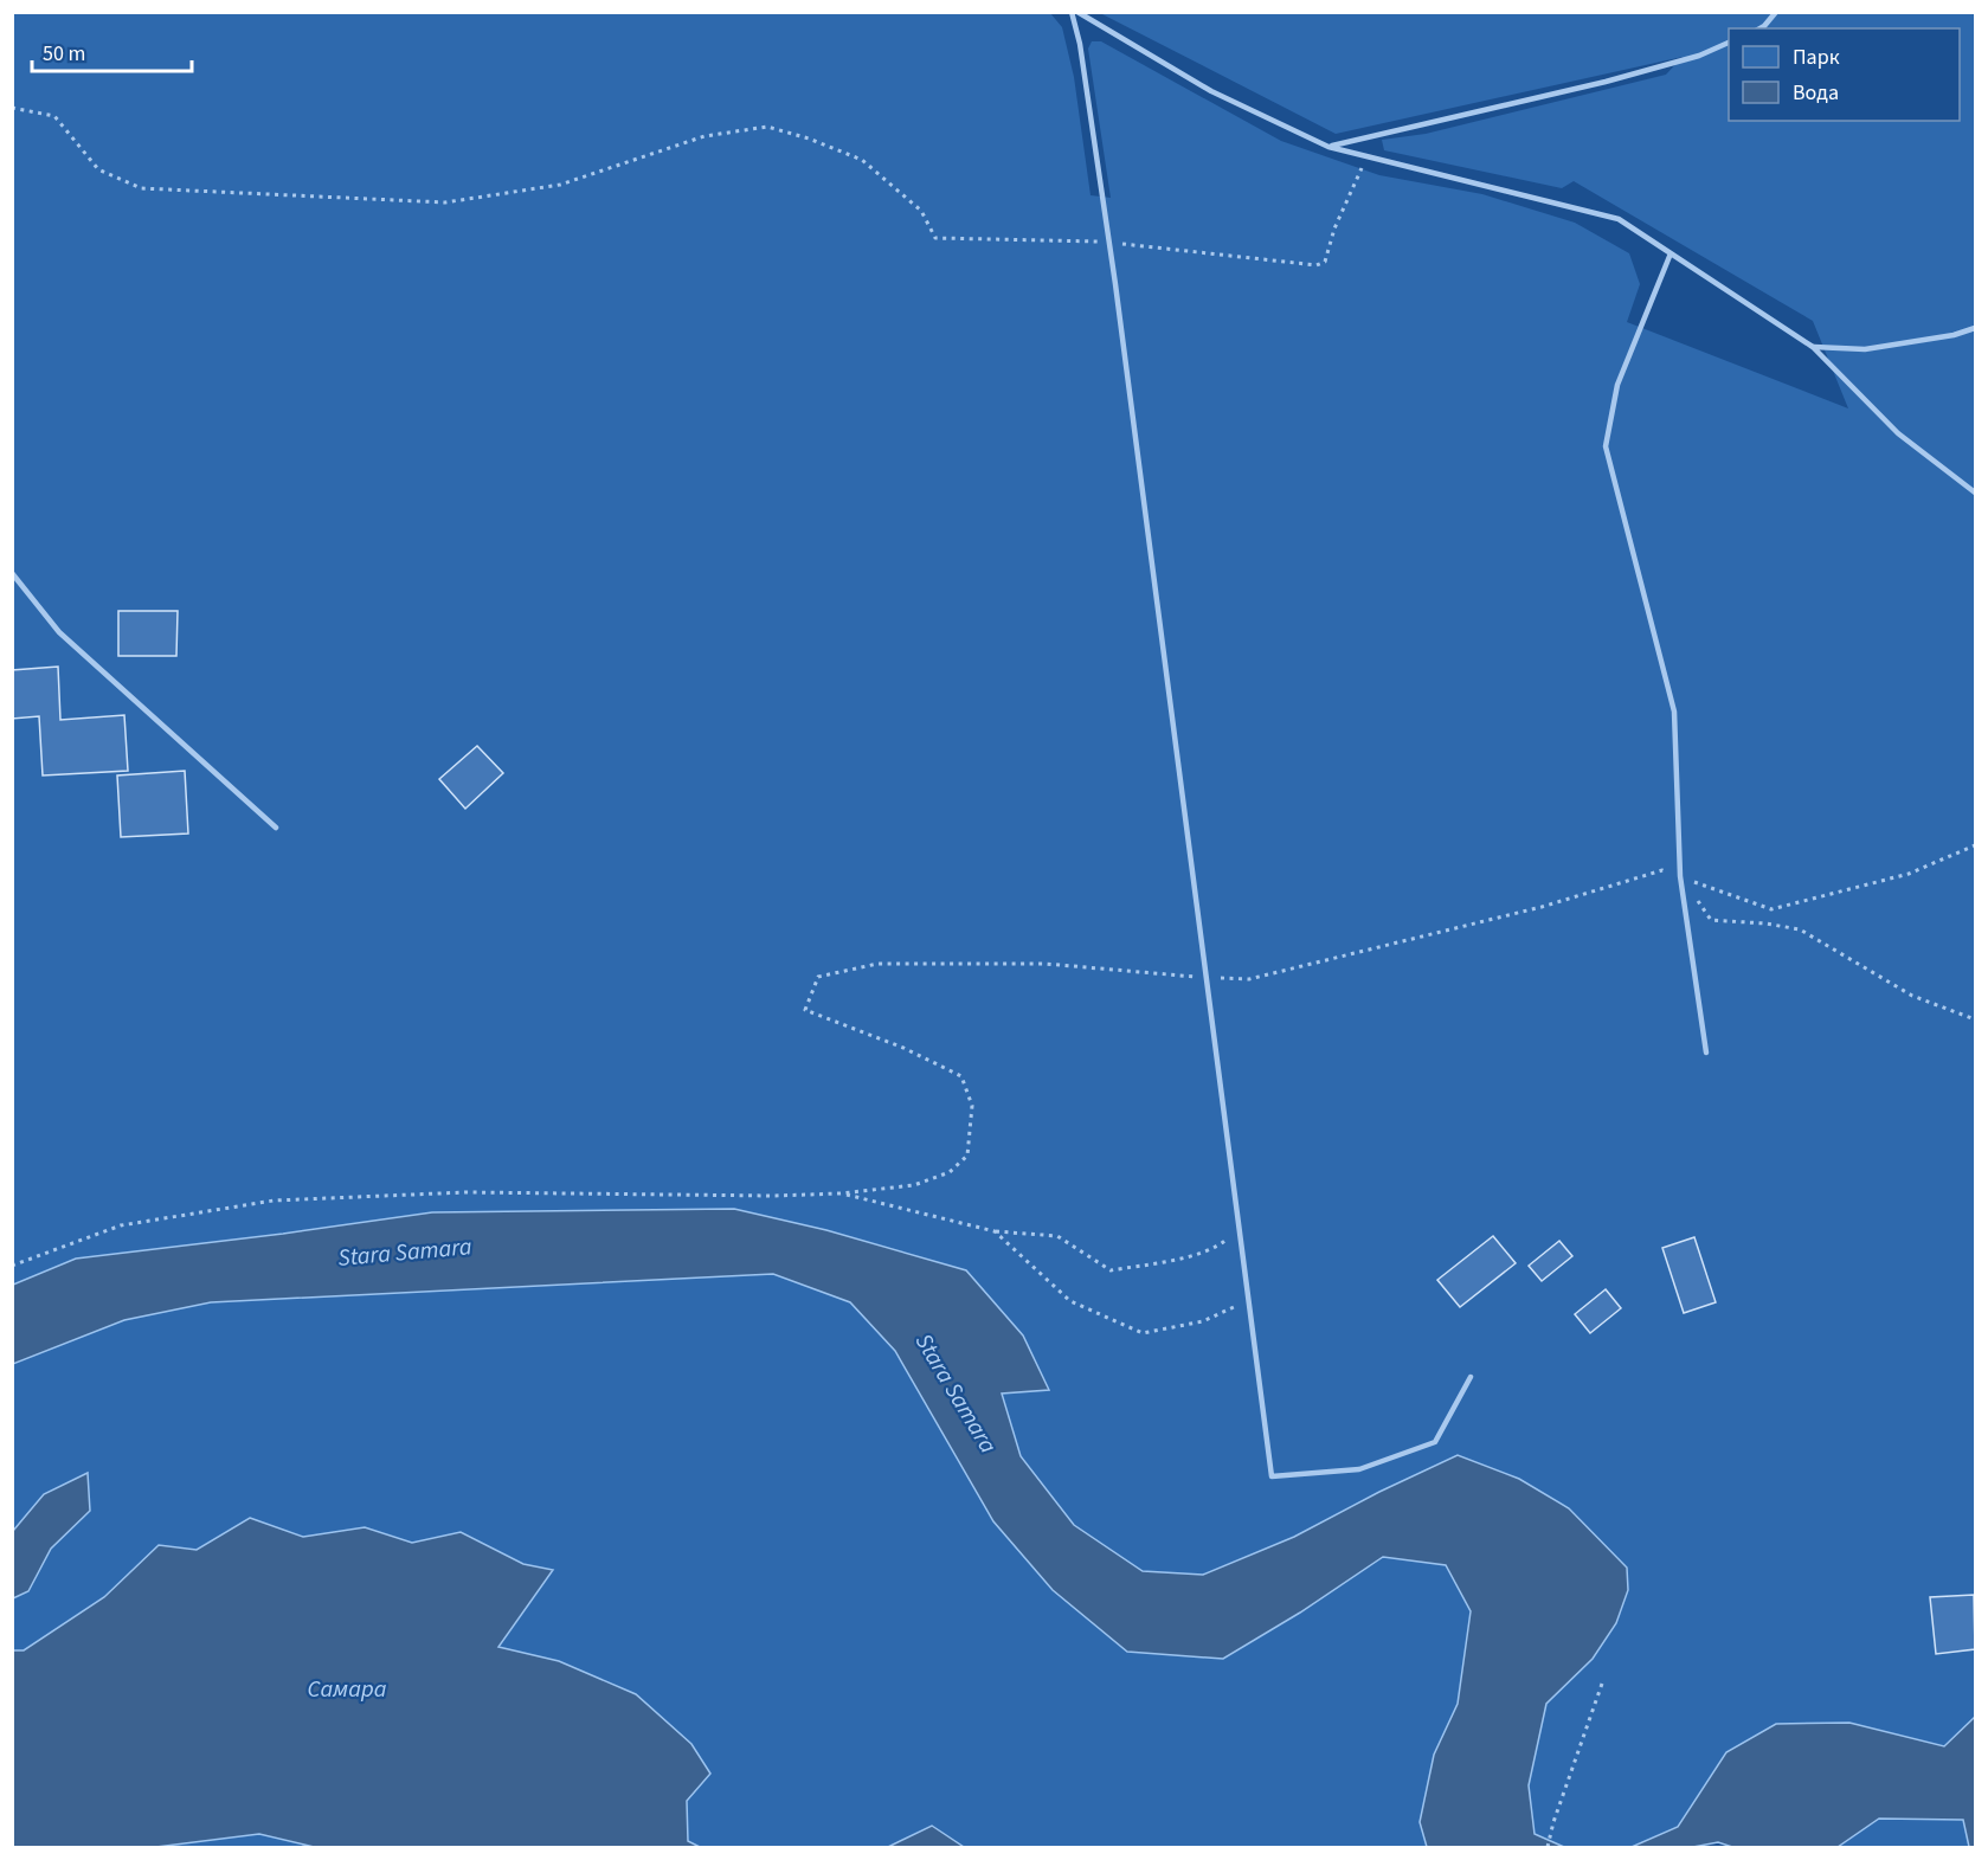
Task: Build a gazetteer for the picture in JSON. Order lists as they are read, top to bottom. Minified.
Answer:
{"water":["Stara Samara","Самара"],"legend":["Парк","Вода"],"scale_bar":"50 m"}
